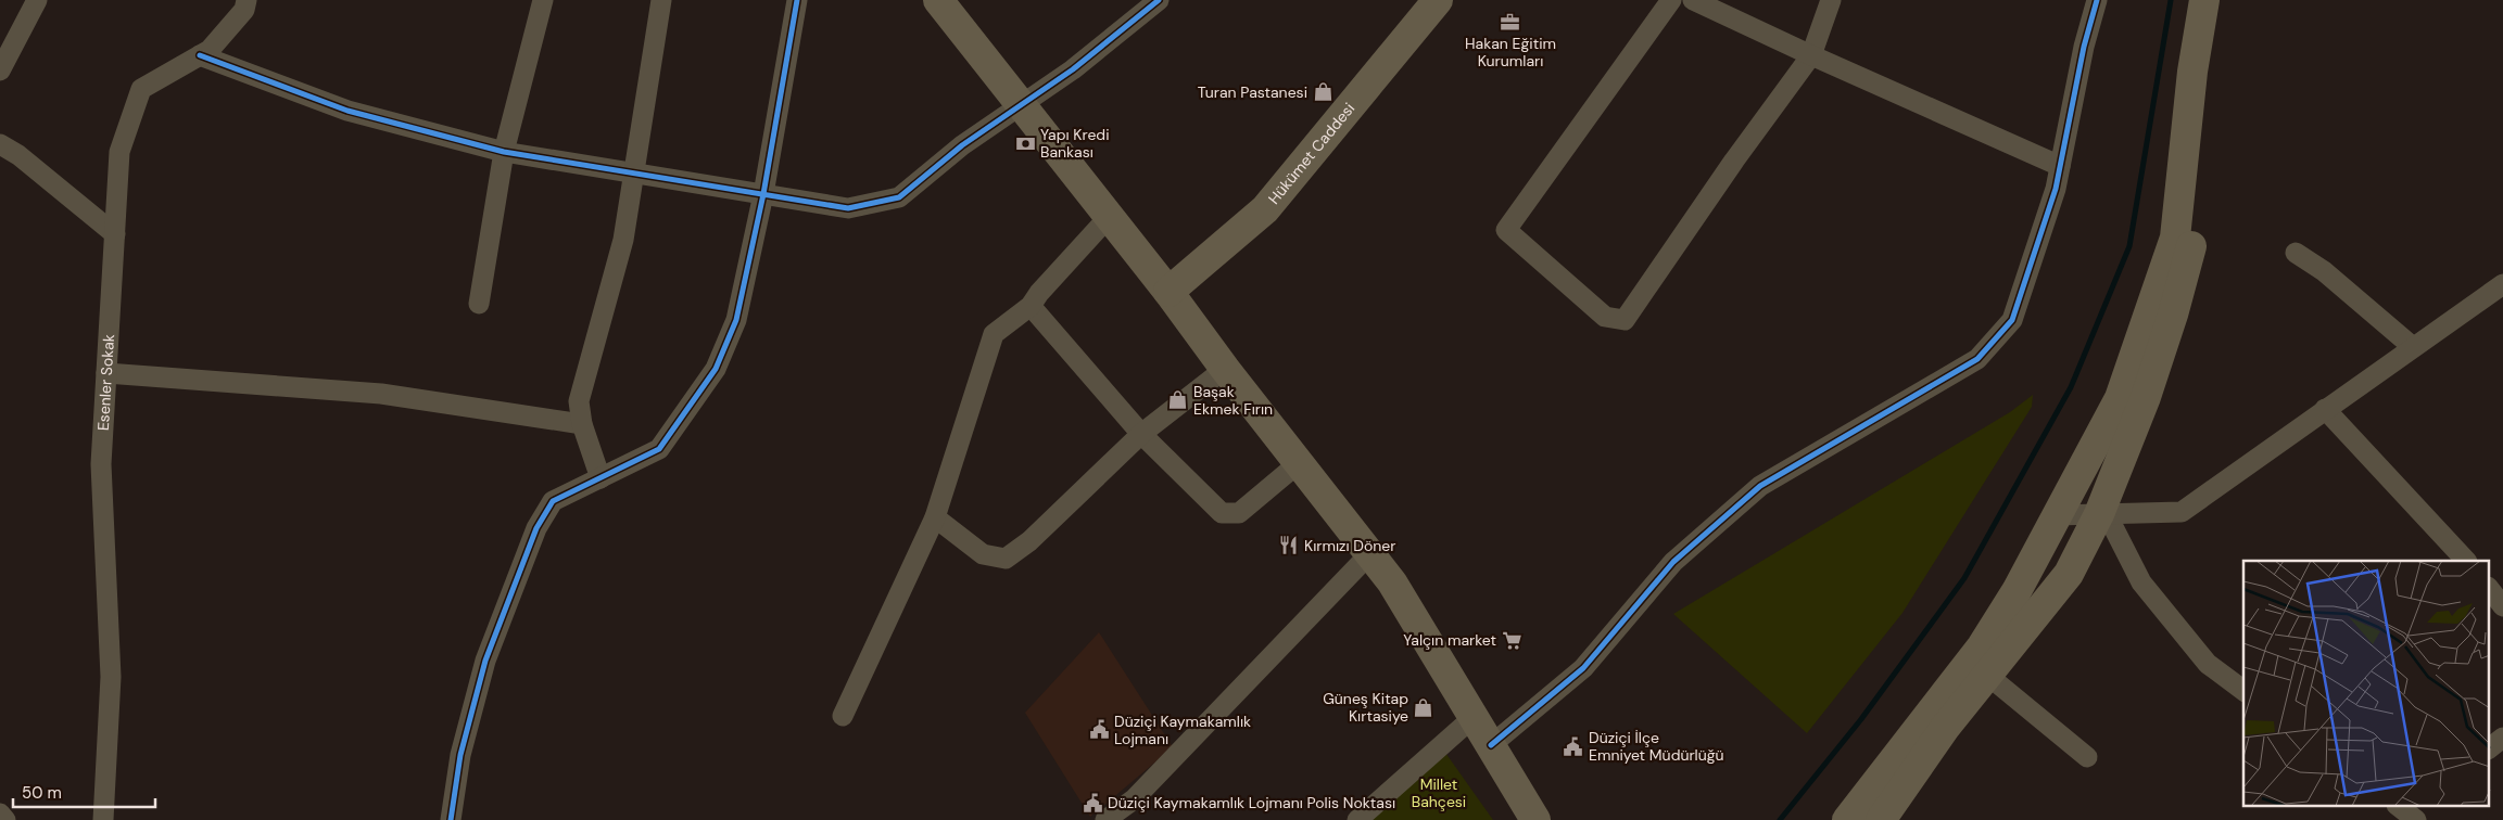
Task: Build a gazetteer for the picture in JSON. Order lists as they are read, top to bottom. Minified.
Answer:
{"streets":{"street":["Hükümet Caddesi","Esenler Sokak"]},"parks":["Millet Bahçesi"],"places":{"office":["Hakan Eğitim Kurumları"],"shop":["Turan Pastanesi","Başak Ekmek Fırın","Güneş Kitap Kırtasiye"],"bank":["Yapı Kredi Bankası"],"restaurant":["Kırmızı Döner"],"supermarket":["Yalçın market"],"public building":["Düziçi Kaymakamlık Lojmanı","Düziçi İlçe Emniyet Müdürlüğü","Düziçi Kaymakamlık Lojmanı Polis Noktası"]},"scale_bar":"50 m"}
